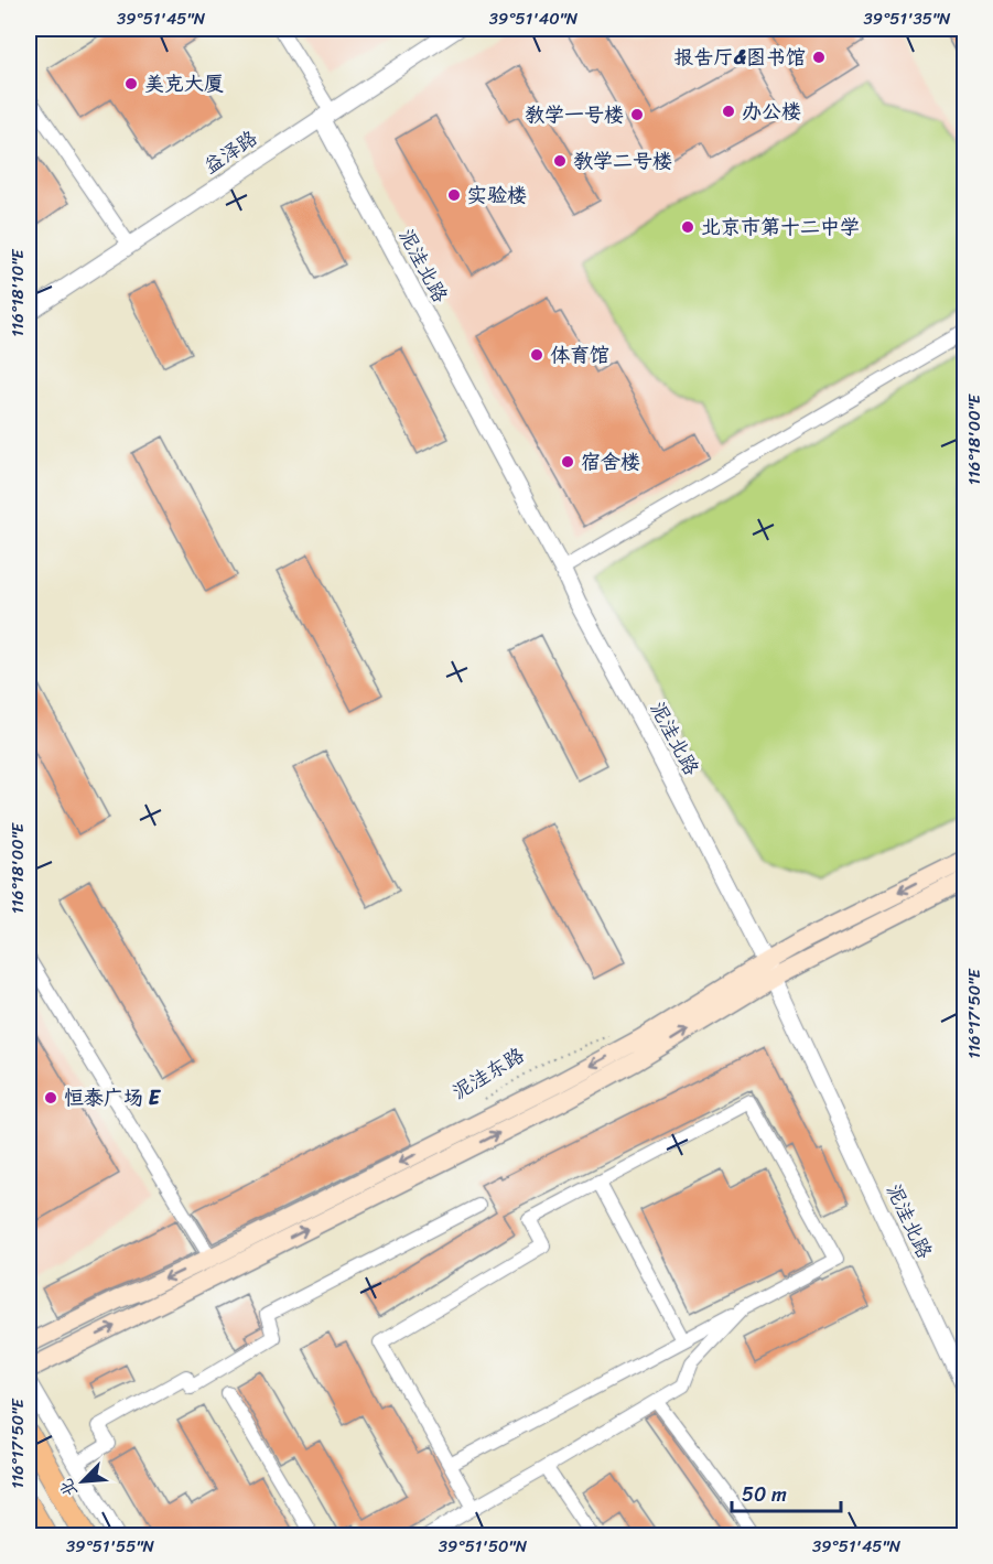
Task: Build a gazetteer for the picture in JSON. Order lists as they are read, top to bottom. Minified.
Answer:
{"streets":{"main road":["泥洼东路"],"street":["益泽路","泥洼北路"]},"crossings":[["益泽路","泥洼北路"],["泥洼北路","泥洼东路"]],"places":["报告厅&图书馆","美克大厦","办公楼","教学一号楼","教学二号楼","实验楼","北京市第十二中学","体育馆","宿舍楼","恒泰广场 E"],"scale_bar":"50 m","north":"bottom left","coordinates":["39°51'45\"N","39°51'40\"N","39°51'35\"N","116°18'10\"E","116°18'00\"E","116°17'50\"E","39°51'55\"N","39°51'50\"N"]}
